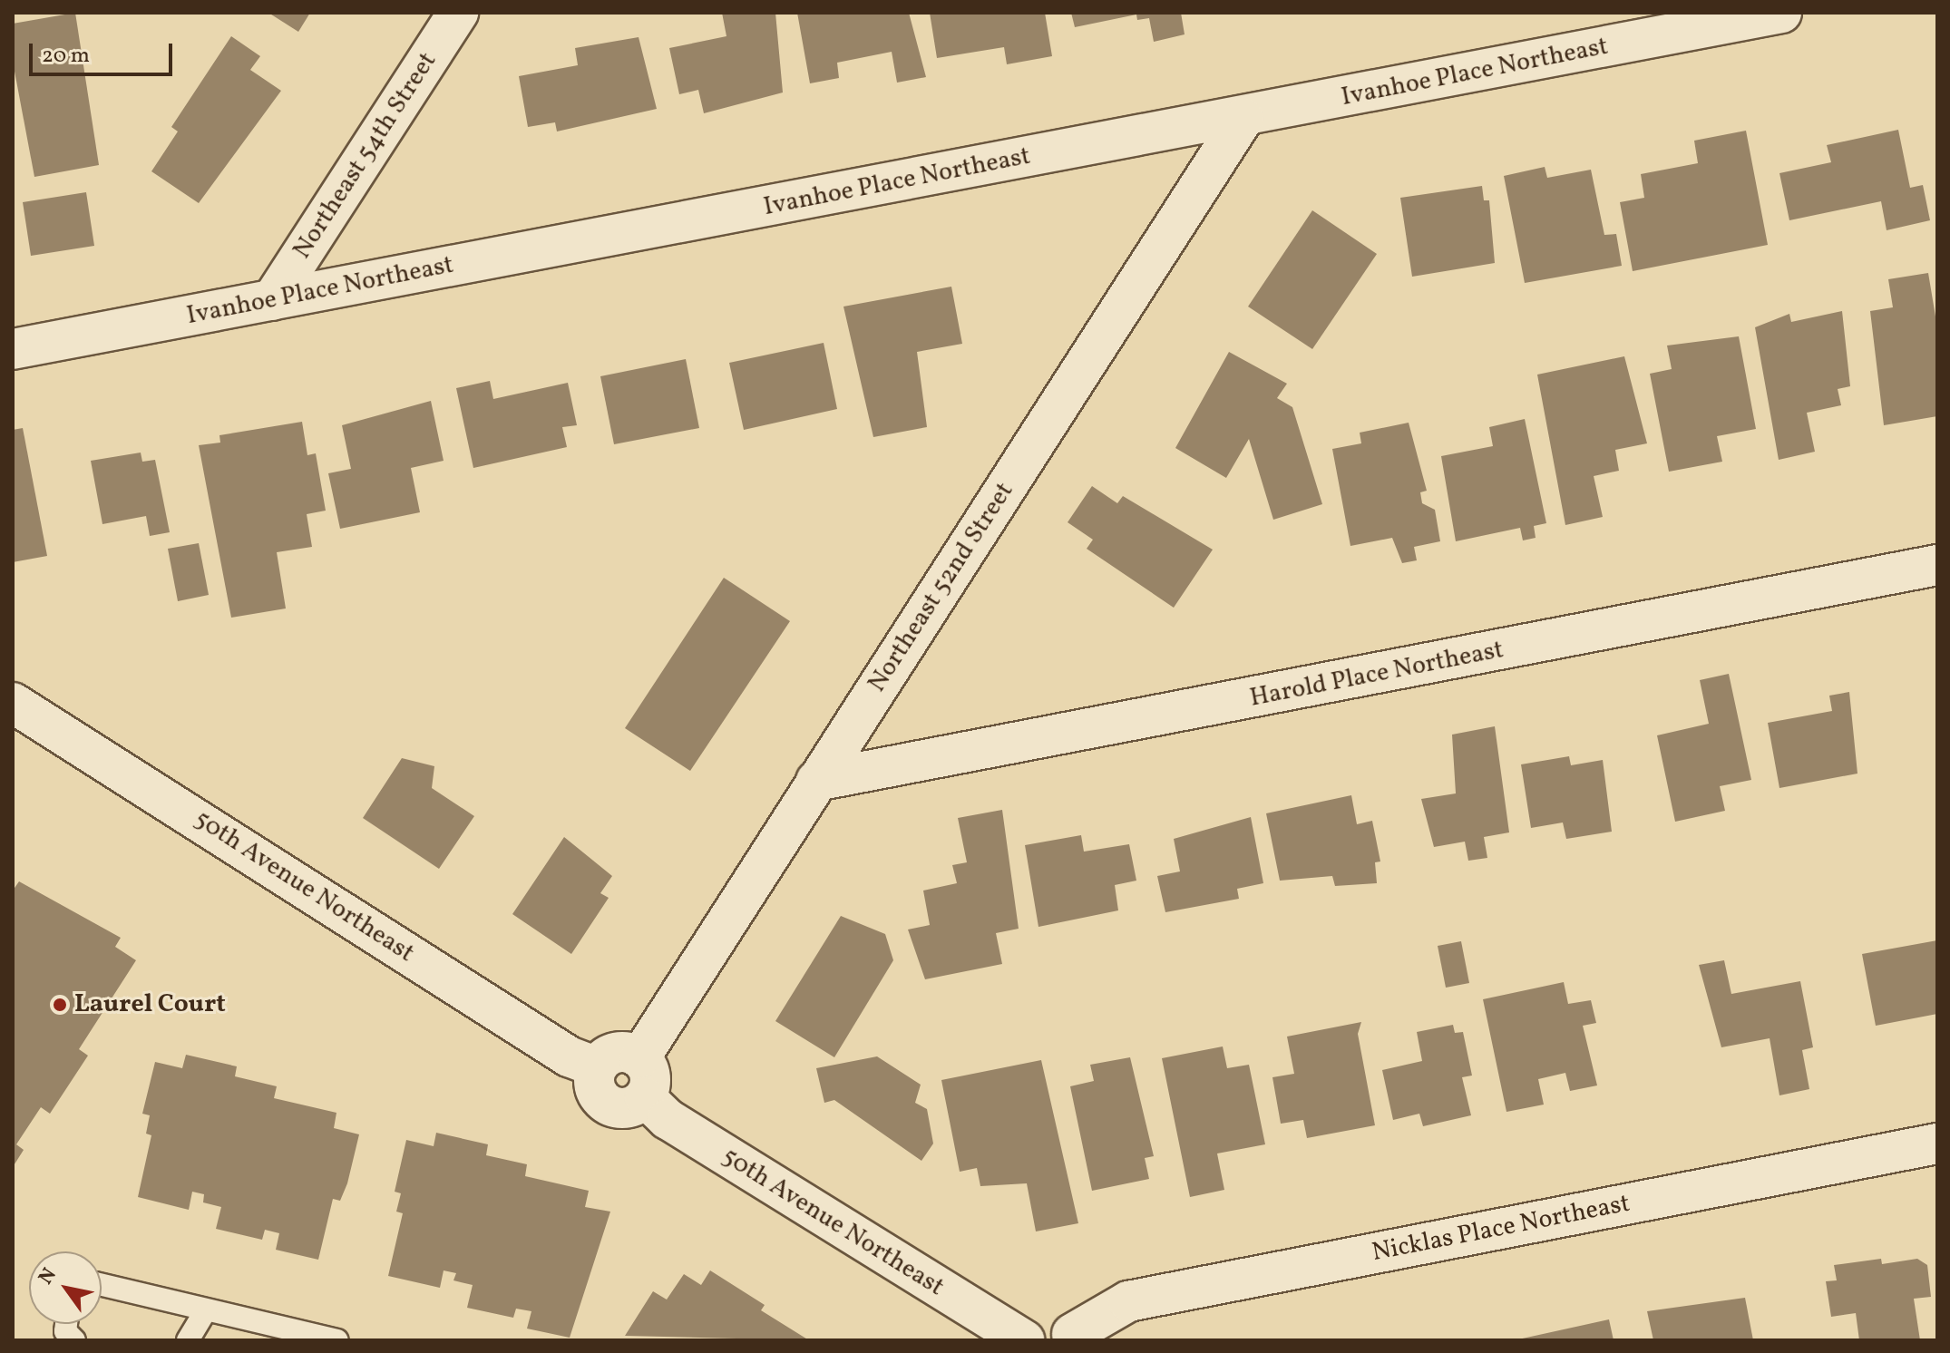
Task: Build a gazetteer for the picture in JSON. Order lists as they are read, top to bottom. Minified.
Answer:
{"streets":{"street":["Ivanhoe Place Northeast","Northeast 54th Street","Northeast 52nd Street","Harold Place Northeast","50th Avenue Northeast","Nicklas Place Northeast"]},"crossings":[["Ivanhoe Place Northeast","Northeast 54th Street"],["Ivanhoe Place Northeast","Northeast 52nd Street"],["Northeast 52nd Street","Harold Place Northeast"],["Northeast 52nd Street","50th Avenue Northeast"]],"places":["Laurel Court"],"scale_bar":"20 m","north":"top left"}
